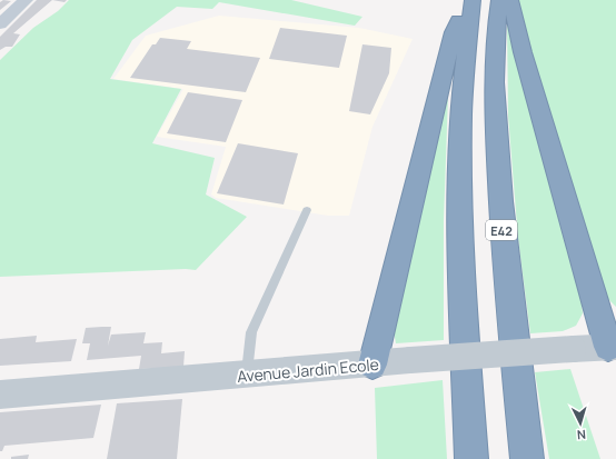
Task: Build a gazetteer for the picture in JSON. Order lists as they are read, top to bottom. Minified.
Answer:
{"streets":{"highway":["E42"],"street":["Avenue Jardin Ecole"]},"north":"bottom"}
